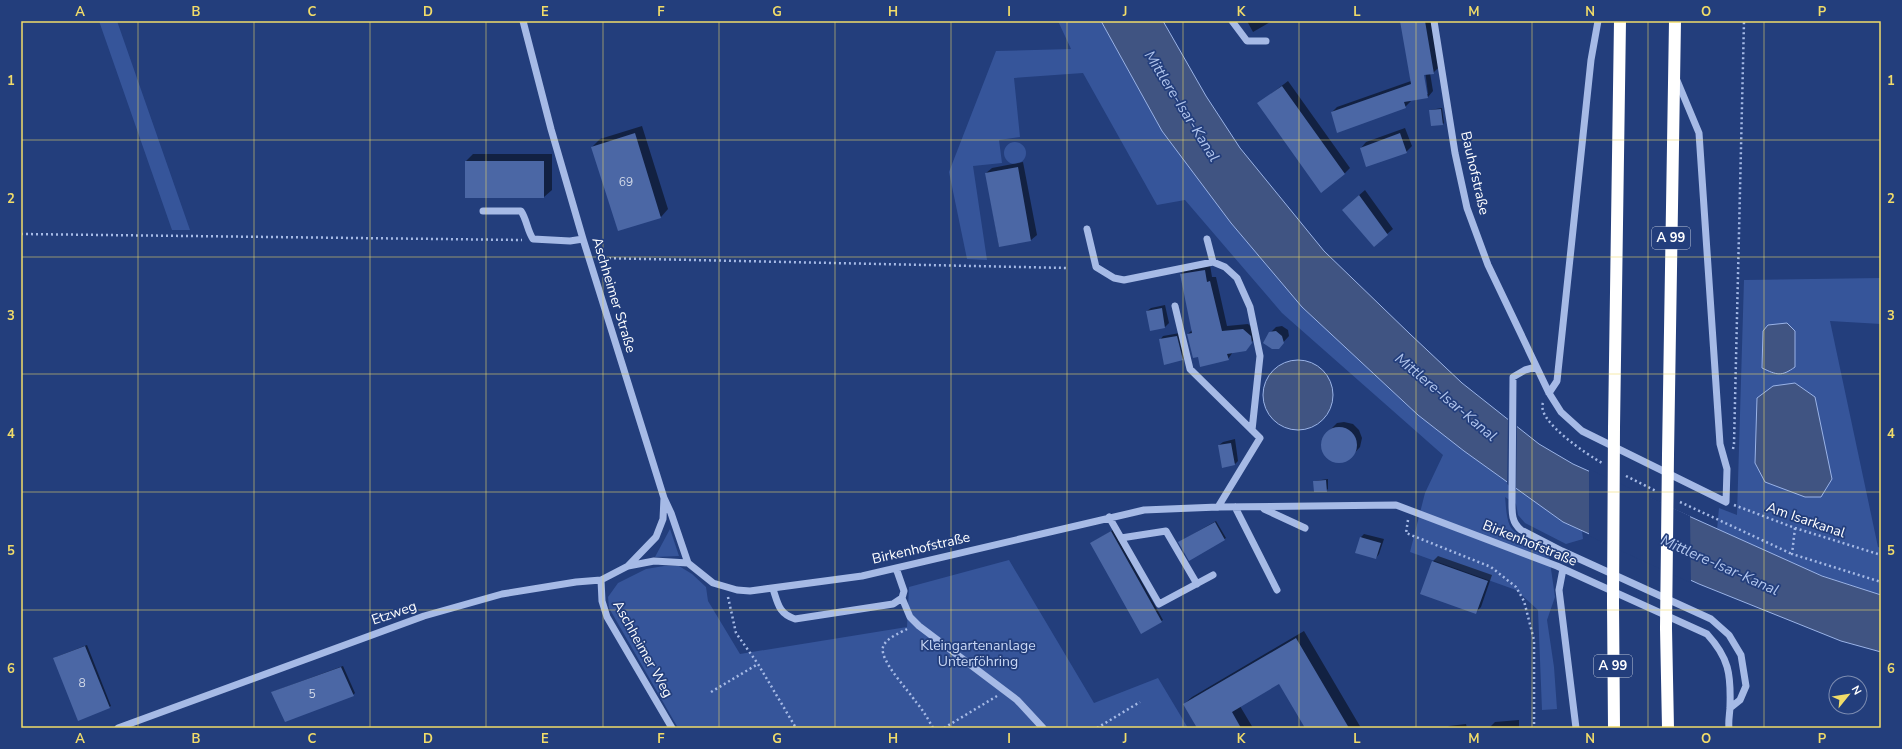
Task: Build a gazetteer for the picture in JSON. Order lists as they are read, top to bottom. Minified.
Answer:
{"streets":{"highway":["A 99"],"street":["Bauhofstraße","Aschheimer Straße","Birkenhofstraße","Etzweg","Aschheimer Weg"],"path":["Am Isarkanal"]},"crossings":[["Bauhofstraße","Am Isarkanal"],["Aschheimer Straße","Etzweg"],["Birkenhofstraße","Etzweg"],["Etzweg","Aschheimer Weg"]],"water":["Mittlere-Isar-Kanal"],"parks":["Kleingartenanlage Unterföhring"],"house_numbers":["69","8","5"],"north":"top right","grid":{"columns":["A","B","C","D","E","F","G","H","I","J","K","L","M","N","O","P"],"rows":["1","2","3","4","5","6"]}}
